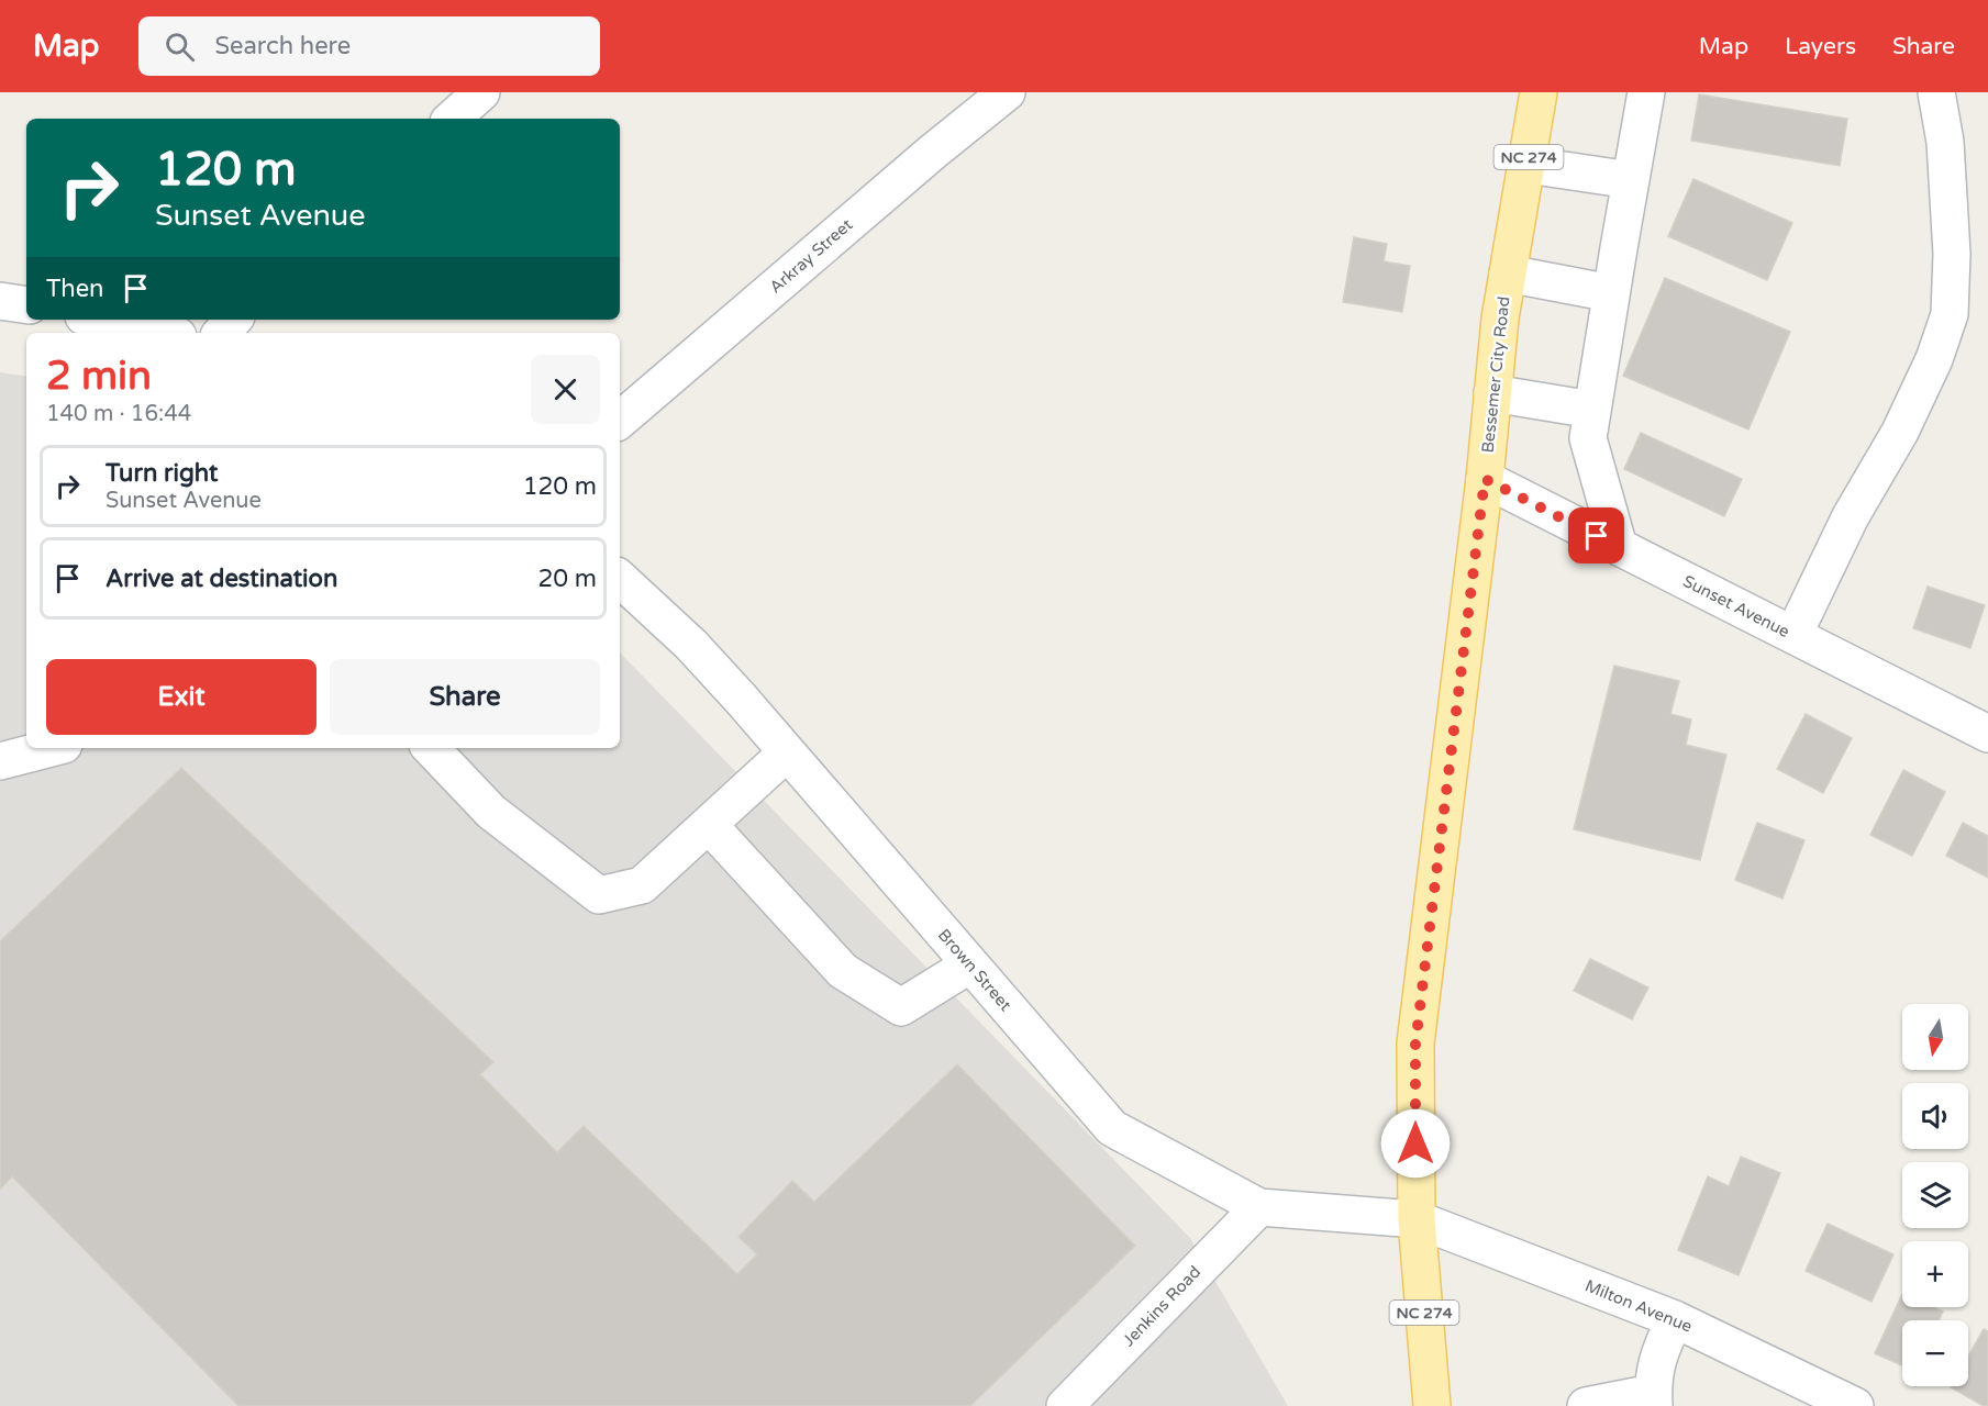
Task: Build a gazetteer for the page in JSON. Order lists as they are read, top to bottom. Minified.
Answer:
{"streets":{"main road":["NC 274","Bessemer City Road"],"street":["Arkray Street","Sunset Avenue","Brown Street","Jenkins Road","Milton Avenue"]},"crossings":[["Bessemer City Road","Sunset Avenue"],["Bessemer City Road","Brown Street"],["Bessemer City Road","Milton Avenue"],["Brown Street","Jenkins Road"],["Brown Street","Milton Avenue"]],"north":"bottom","page":{"header":"Map","search":"Search here","nav":["Map","Layers","Share"],"turn":["120 m","Sunset Avenue"],"then":"Then","heading":["2 min","140 m · 16:44"],"list":[{"name":"Turn right","note":"Sunset Avenue","value":"120 m"},{"name":"Arrive at destination","value":"20 m"}],"buttons":["Exit","Share"],"map_buttons":["+","−"]}}
